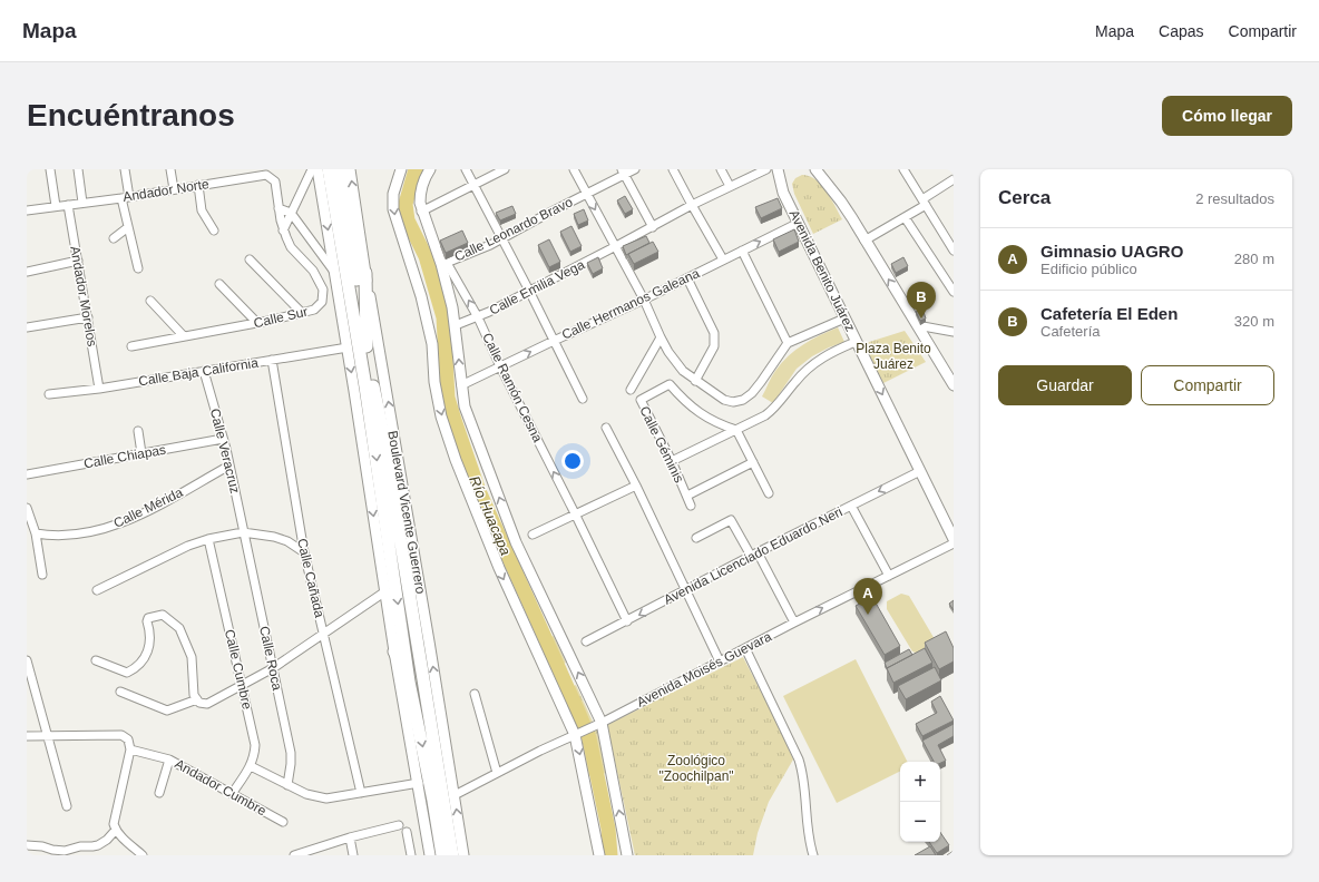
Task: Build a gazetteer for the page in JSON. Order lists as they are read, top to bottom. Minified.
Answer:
{"streets":{"highway":["Boulevard Vicente Guerrero"],"main road":["Avenida Benito Juárez"],"street":["Andador Norte","Calle Leonardo Bravo","Calle Emilia Vega","Andador Morelos","Calle Hermanos Galeana","Calle Sur","Calle Baja California","Calle Ramón Cesna","Calle Géminis","Calle Veracruz","Calle Chiapas","Calle Mérida","Avenida Licenciado Eduardo Neri","Calle Cañada","Calle Roca","Calle Cumbre","Avenida Moisés Guevara","Andador Cumbre"]},"crossings":[["Andador Norte","Andador Morelos"],["Andador Norte","Calle Sur"],["Calle Leonardo Bravo","Calle Ramón Cesna"],["Avenida Benito Juárez","Calle Hermanos Galeana"],["Avenida Benito Juárez","Avenida Licenciado Eduardo Neri"],["Calle Emilia Vega","Calle Ramón Cesna"],["Andador Morelos","Calle Baja California"],["Calle Hermanos Galeana","Calle Ramón Cesna"],["Calle Baja California","Calle Veracruz"],["Calle Baja California","Calle Cañada"],["Calle Ramón Cesna","Avenida Licenciado Eduardo Neri"],["Calle Veracruz","Calle Chiapas"],["Calle Veracruz","Calle Mérida"],["Calle Veracruz","Calle Roca"],["Boulevard Vicente Guerrero","Avenida Moisés Guevara"],["Calle Cumbre","Andador Cumbre"]],"one_way":["Avenida Licenciado Eduardo Neri"],"water":["Río Huacapa"],"parks":["Plaza Benito Juárez","Zoológico \"Zoochilpan\""],"page":{"header":"Mapa","nav":["Mapa","Capas","Compartir"],"buttons":["Cómo llegar",["Guardar","Compartir"]],"title":"Encuéntranos","heading":["Cerca","2 resultados"],"list":[{"mark":"A","name":"Gimnasio UAGRO","note":"Edificio público","value":"280 m"},{"mark":"B","name":"Cafetería El Eden","note":"Cafetería","value":"320 m"}],"pins":["B","A"],"map_buttons":["+","−"]}}
